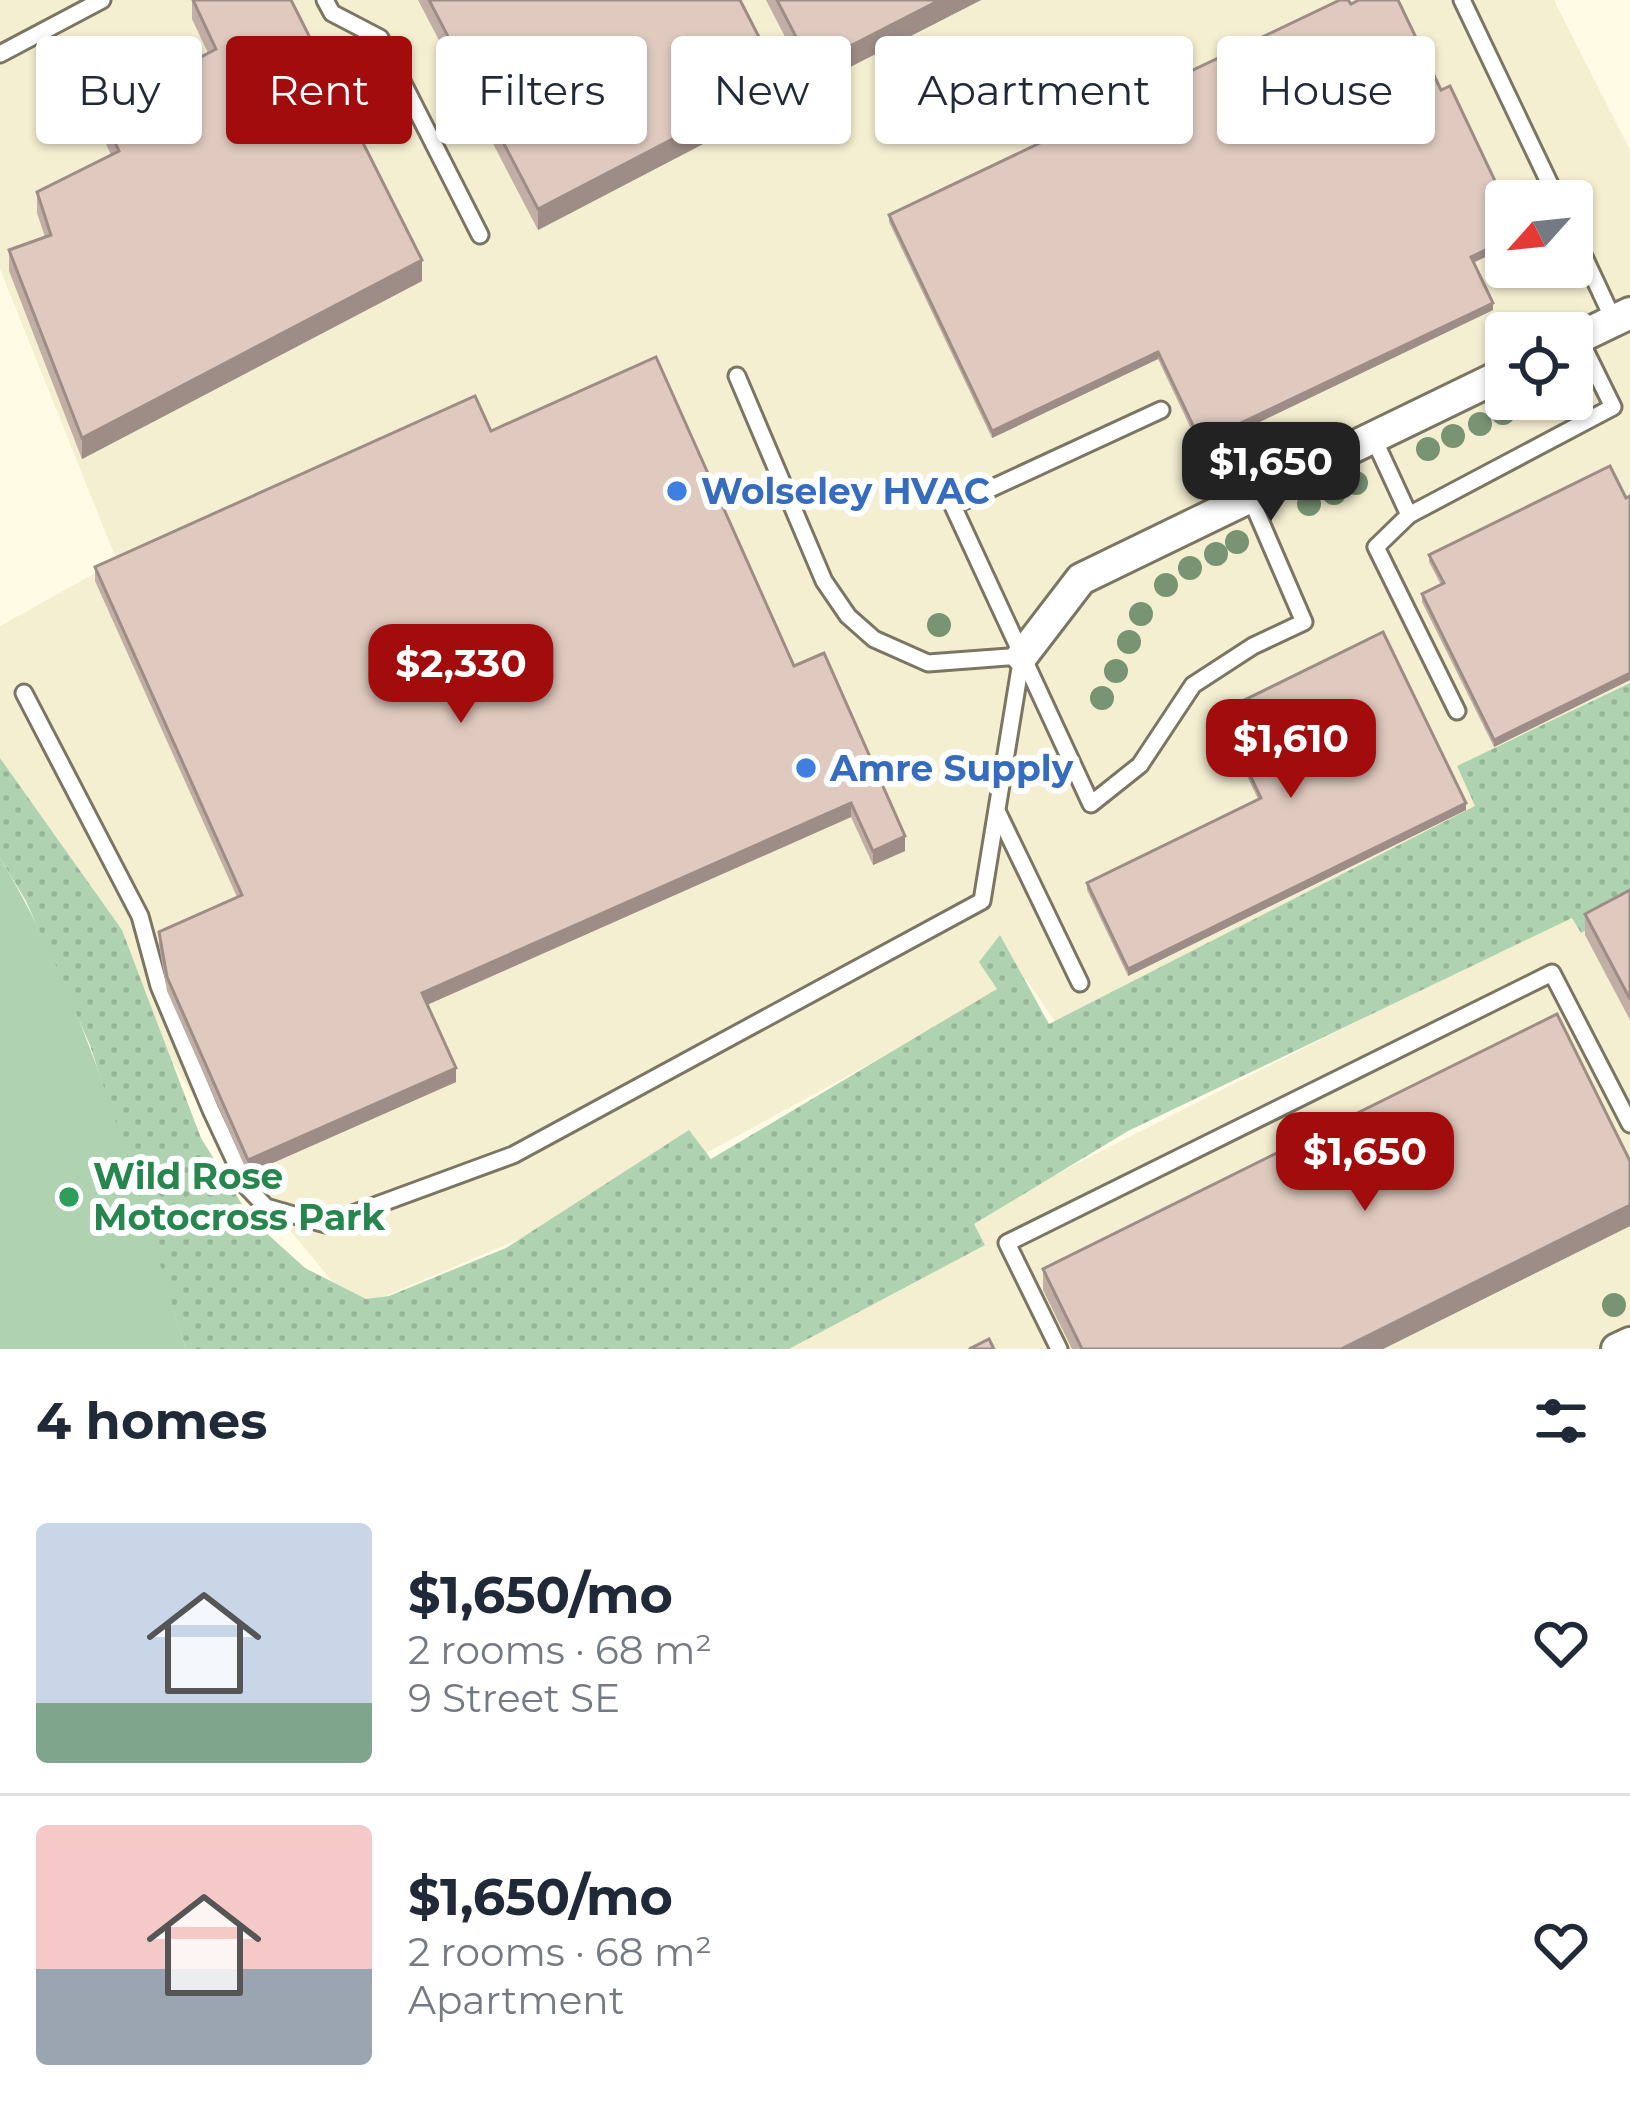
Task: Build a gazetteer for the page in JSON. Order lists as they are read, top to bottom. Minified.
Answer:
{"places":["Wolseley HVAC","Amre Supply","Wild Rose Motocross Park"],"north":"bottom left","page":{"chip":["Buy","Rent","Filters","New","Apartment","House"],"price":["$1,650","$2,330","$1,610","$1,650"],"heading":"4 homes","list":[{"name":"$1,650/mo","note":"2 rooms · 68 m² · 9 Street SE"},{"name":"$1,650/mo","note":"2 rooms · 68 m² · Apartment"}]}}
